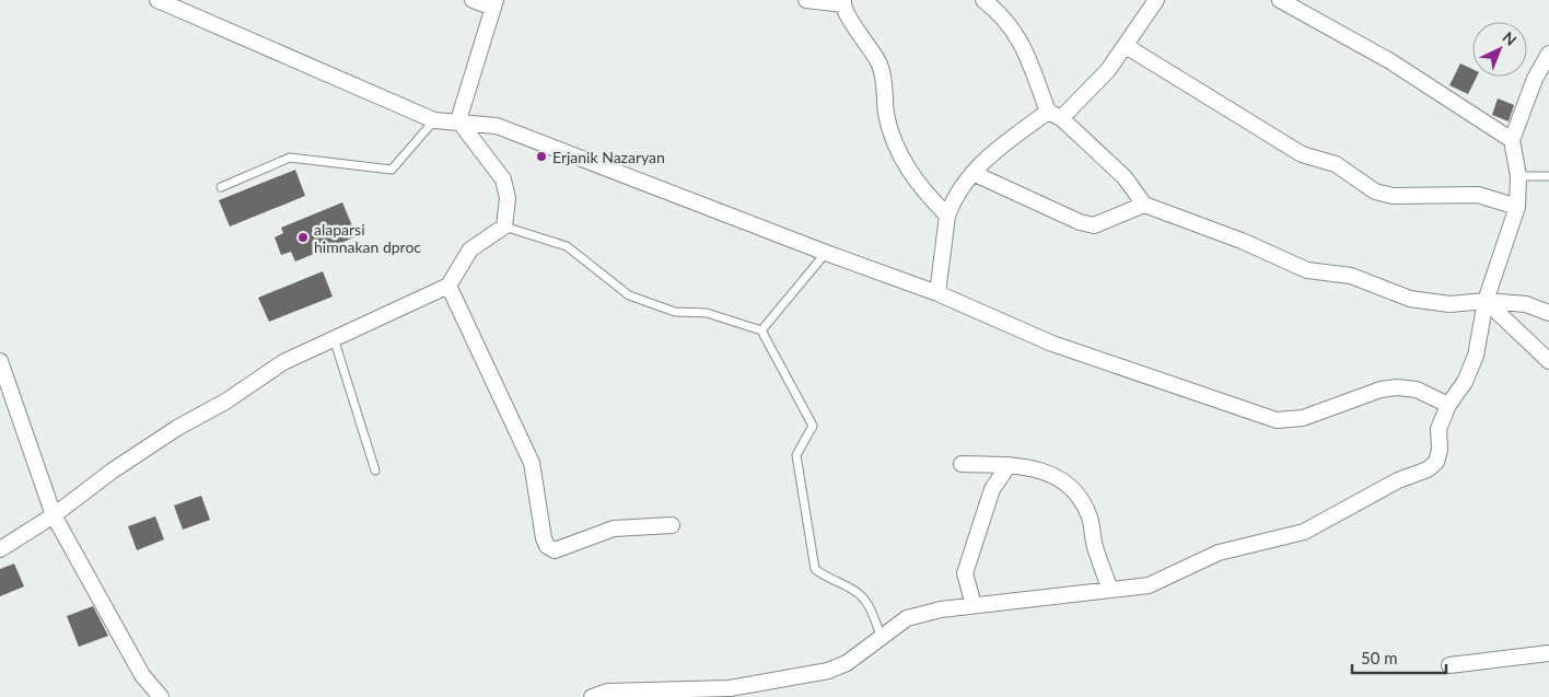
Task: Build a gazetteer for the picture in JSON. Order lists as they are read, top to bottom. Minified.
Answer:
{"places":["Erjanik Nazaryan","alaparsi himnakan dproc"],"scale_bar":"50 m","north":"top right"}
